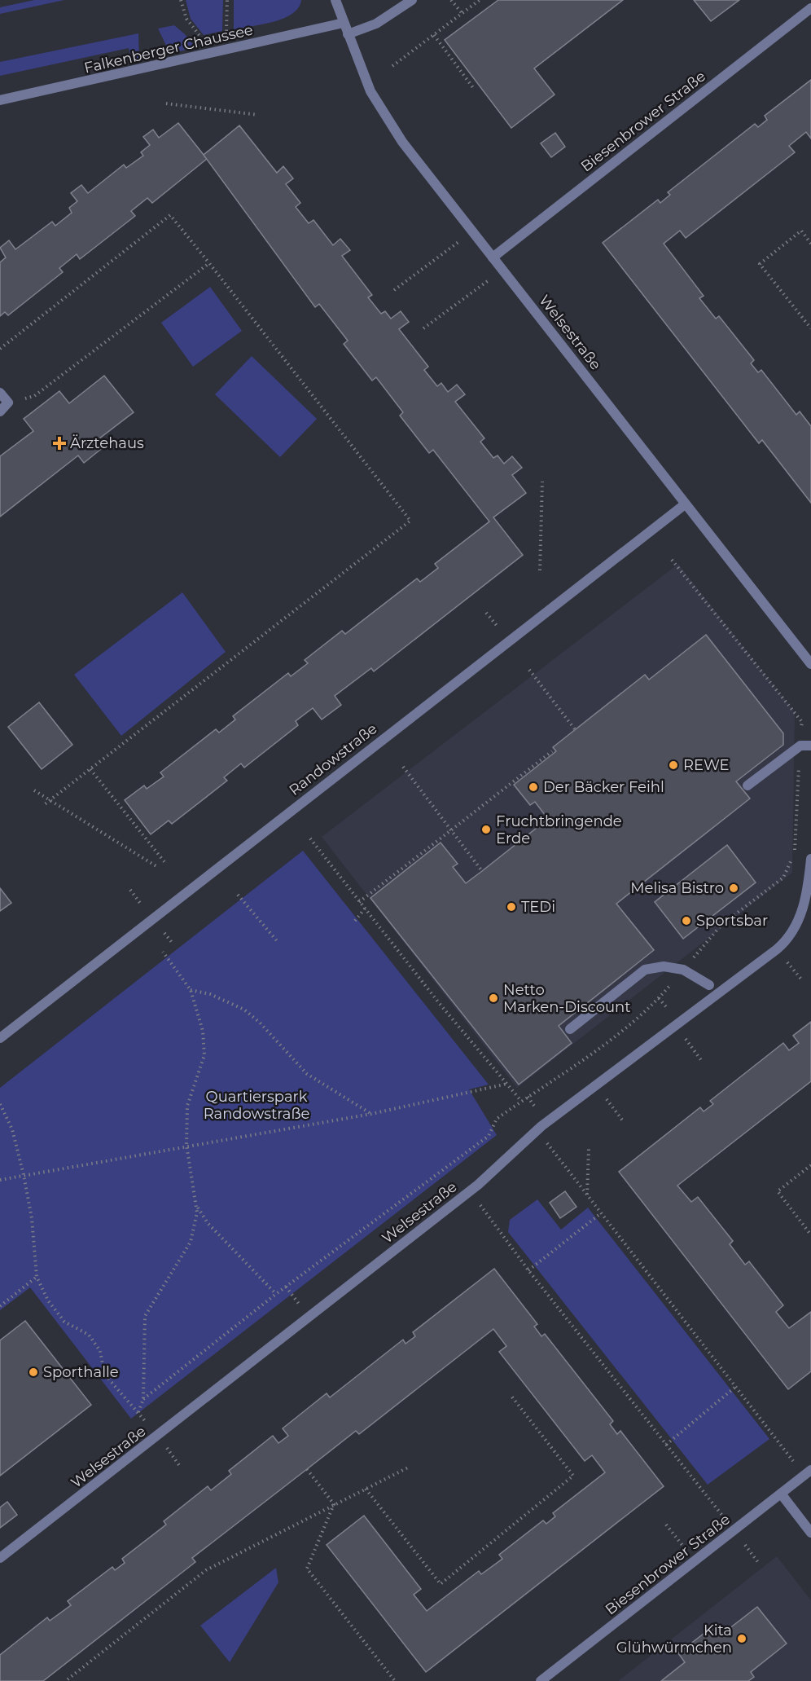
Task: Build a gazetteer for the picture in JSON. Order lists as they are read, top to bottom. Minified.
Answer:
{"streets":{"street":["Falkenberger Chaussee","Biesenbrower Straße","Welsestraße","Randowstraße"]},"crossings":[["Falkenberger Chaussee","Welsestraße"],["Biesenbrower Straße","Welsestraße"],["Welsestraße","Randowstraße"]],"parks":["Quartierspark Randowstraße"],"places":{"health":["Ärztehaus"],"other":["REWE","Der Bäcker Feihl","Fruchtbringende Erde","Melisa Bistro","TEDi","Sportsbar","Netto Marken-Discount","Sporthalle","Kita Glühwürmchen"]}}
